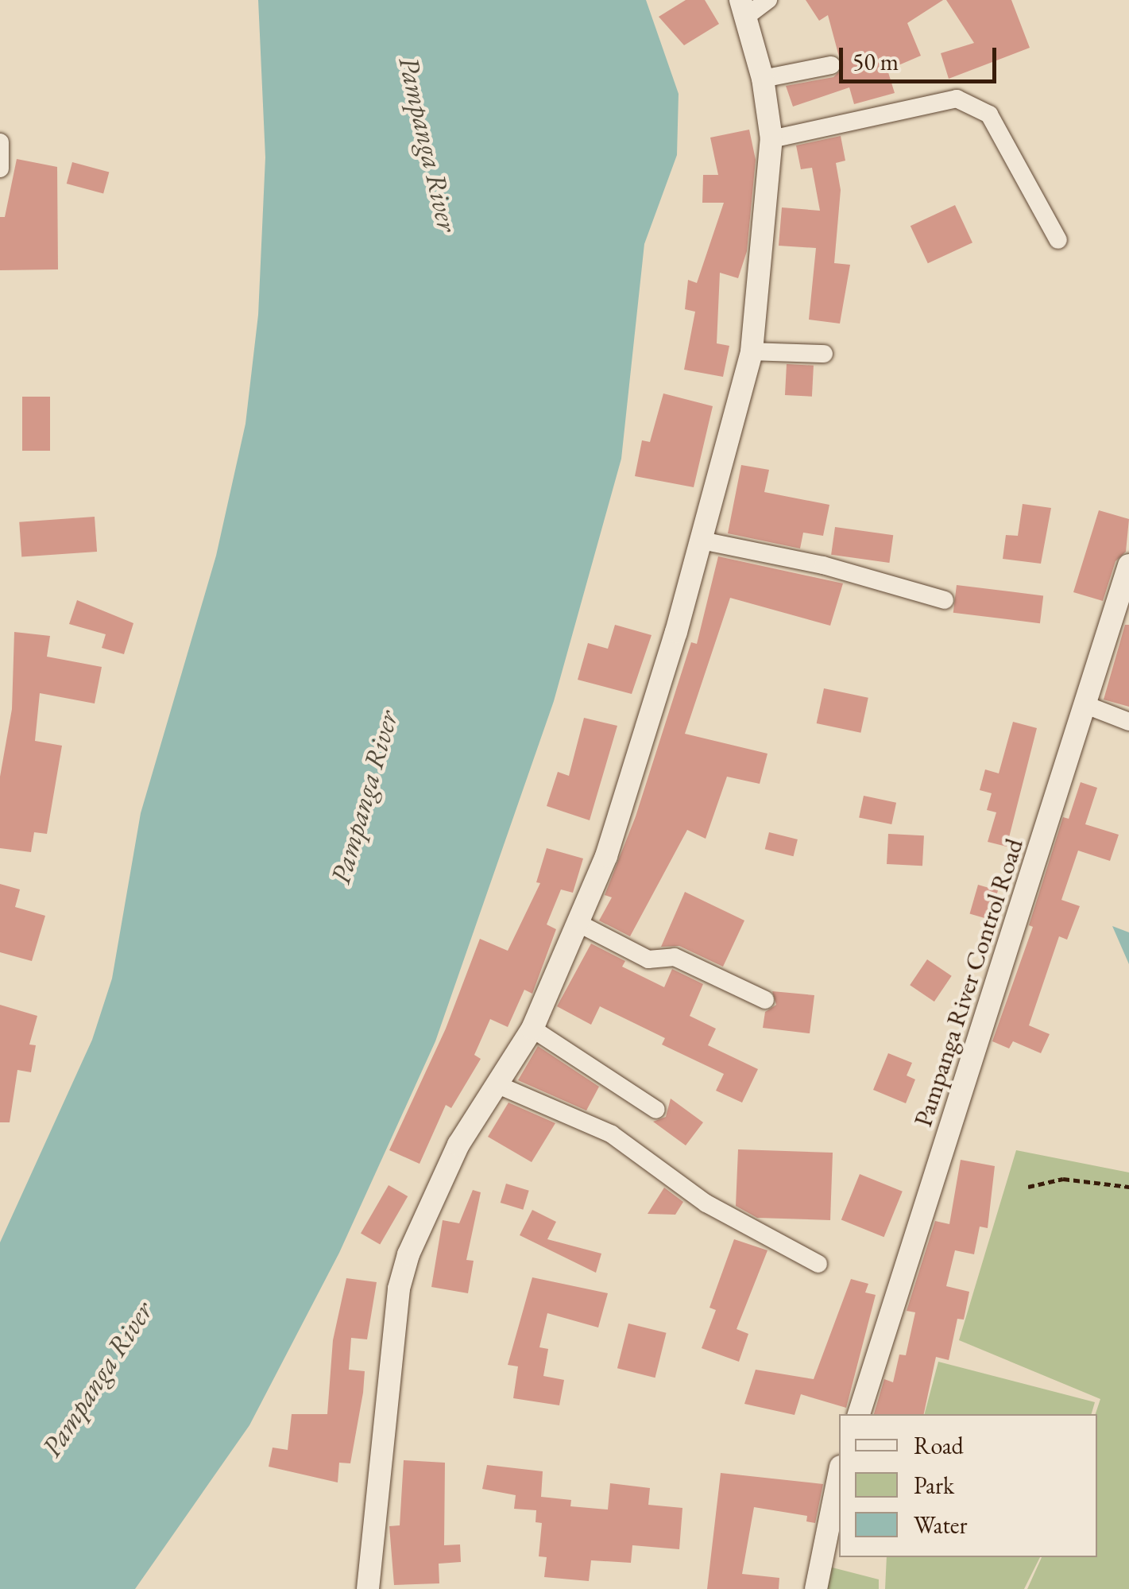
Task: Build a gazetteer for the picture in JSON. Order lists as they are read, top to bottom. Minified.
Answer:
{"streets":{"street":["Pampanga River Control Road"]},"water":["Pampanga River"],"legend":["Road","Park","Water"],"scale_bar":"50 m"}
